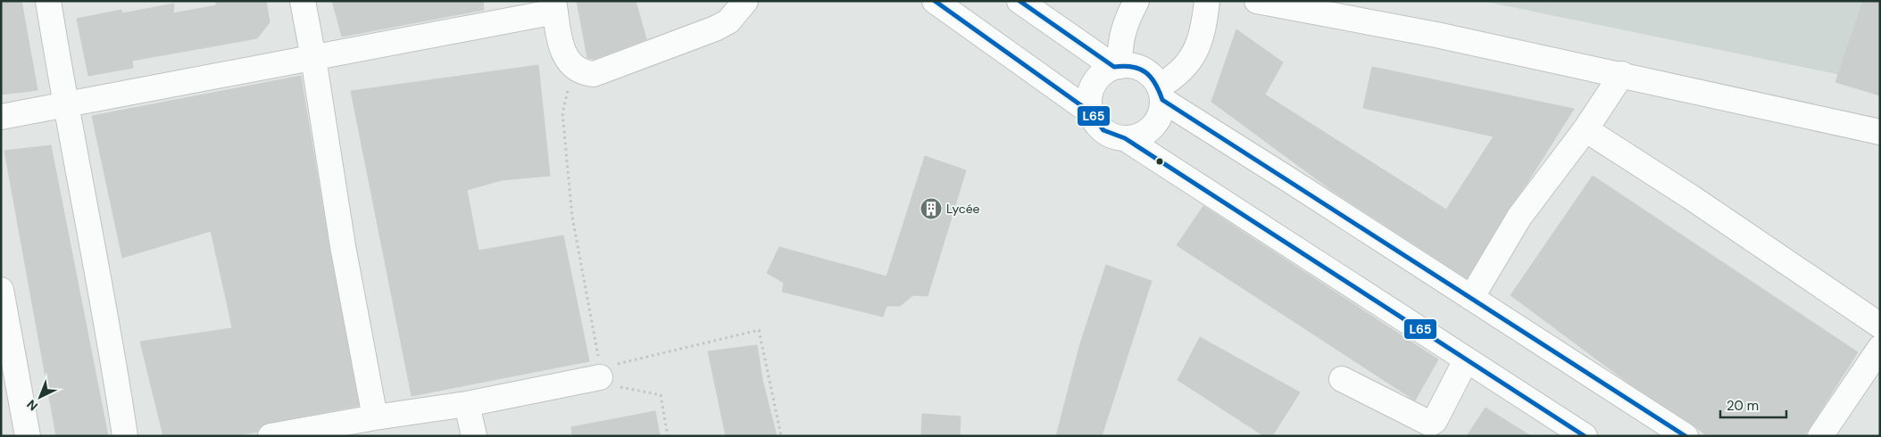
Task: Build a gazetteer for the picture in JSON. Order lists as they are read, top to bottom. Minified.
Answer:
{"places":{"building":["Lycée"]},"lines":["transit line L65"],"scale_bar":"20 m","north":"bottom left"}
